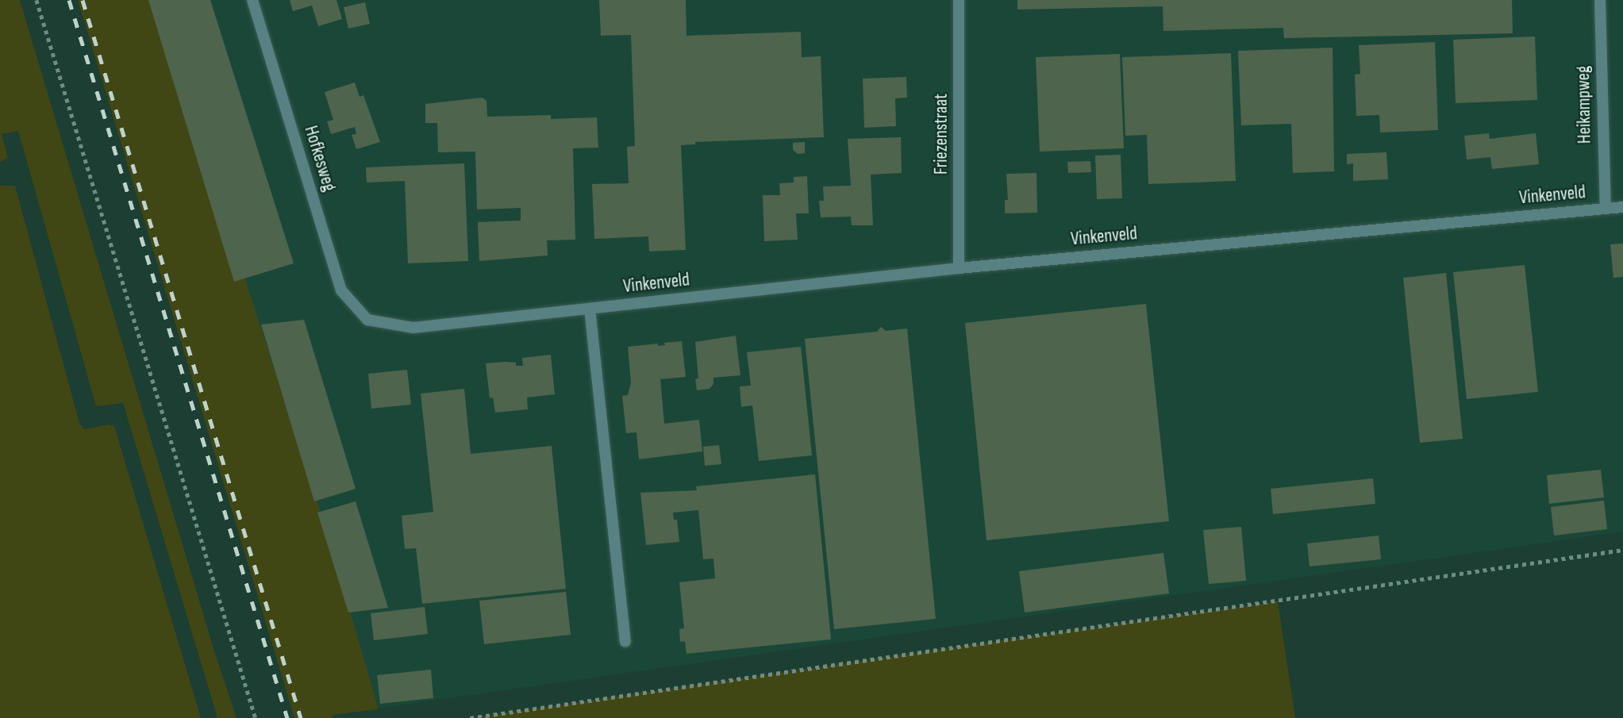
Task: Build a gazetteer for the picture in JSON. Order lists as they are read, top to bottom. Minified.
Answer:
{"streets":{"street":["Heikampweg","Friezenstraat","Hofkesweg","Vinkenveld"]},"crossings":[["Heikampweg","Vinkenveld"],["Friezenstraat","Vinkenveld"],["Hofkesweg","Vinkenveld"]]}
